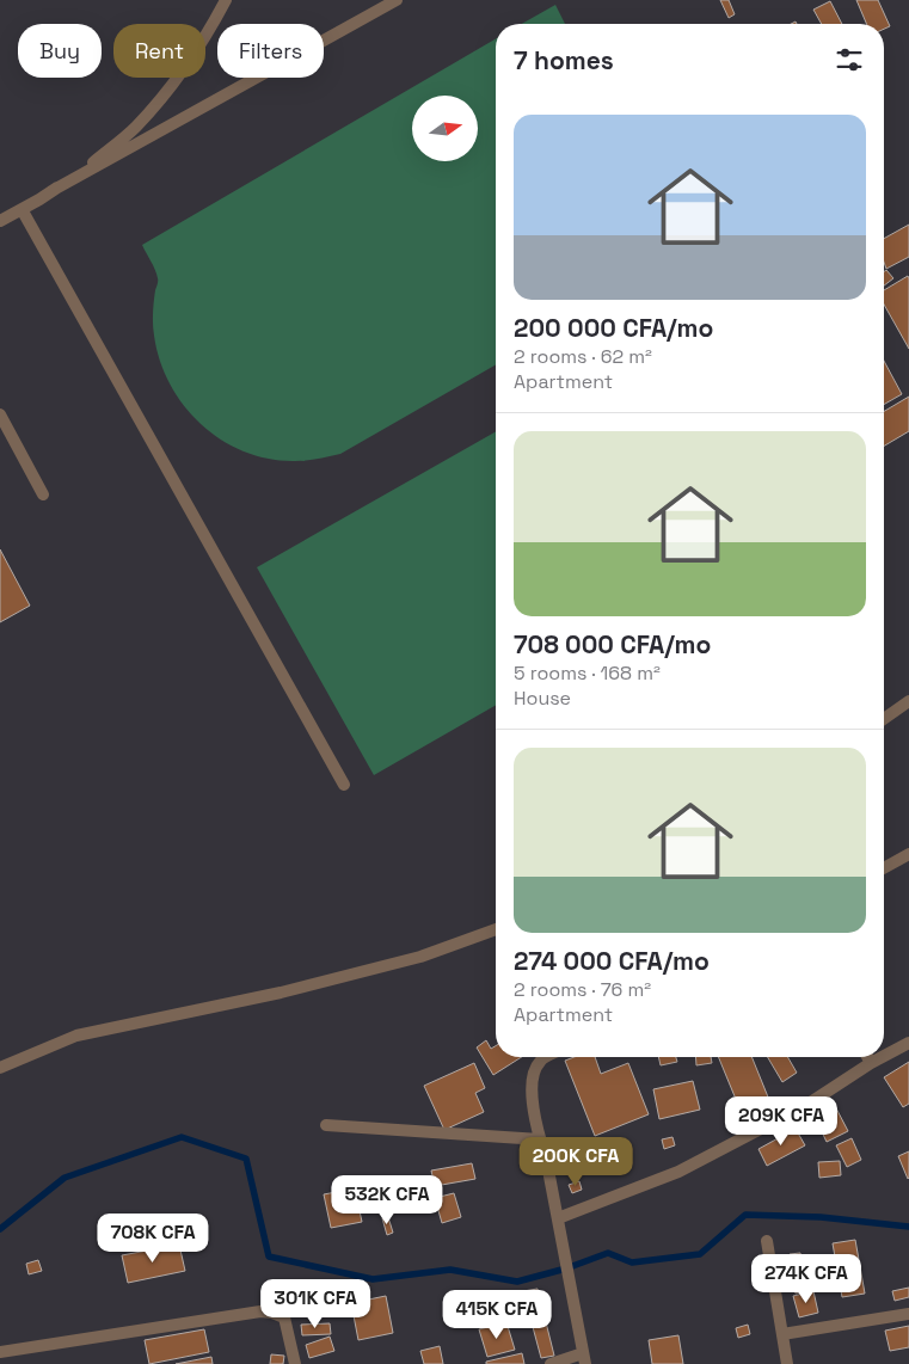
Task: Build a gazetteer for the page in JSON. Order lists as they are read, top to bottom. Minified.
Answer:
{"north":"right","page":{"chip":["Buy","Rent","Filters"],"heading":"7 homes","list":[{"name":"200 000 CFA/mo","note":"2 rooms · 62 m² · Apartment"},{"name":"708 000 CFA/mo","note":"5 rooms · 168 m² · House"},{"name":"274 000 CFA/mo","note":"2 rooms · 76 m² · Apartment"}],"price":["209K CFA","200K CFA","532K CFA","708K CFA","274K CFA","301K CFA","415K CFA"]}}
